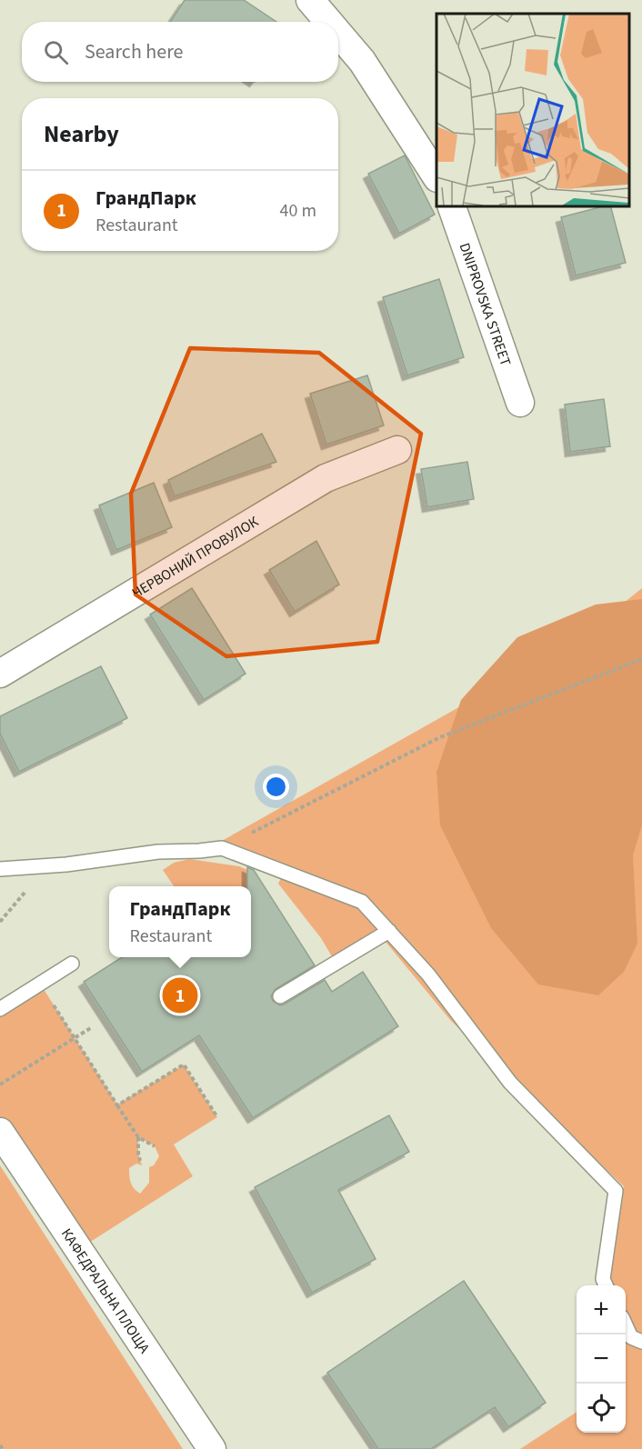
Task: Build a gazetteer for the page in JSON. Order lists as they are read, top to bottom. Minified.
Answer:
{"streets":{"street":["DNIPROVSKA STREET","ЧЕРВОНИЙ ПРОВУЛОК","КАФЕДРАЛЬНА ПЛОЩА"]},"page":{"search":"Search here","heading":"Nearby","list":[{"mark":"1","name":"ГрандПарк","note":"Restaurant","value":"40 m"}],"popup":["ГрандПарк","Restaurant"],"pins":"1","map_buttons":["+","−"]}}
